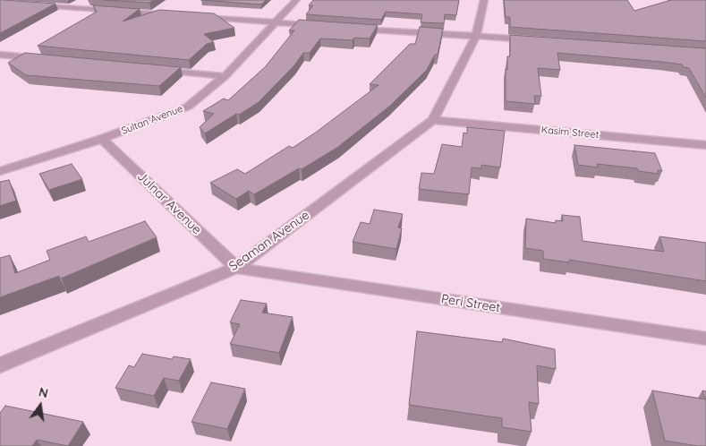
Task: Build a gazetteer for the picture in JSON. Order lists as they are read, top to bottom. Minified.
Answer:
{"streets":{"street":["Sultan Avenue","Kasim Street","Julnar Avenue","Seaman Avenue","Peri Street"]},"crossings":[["Sultan Avenue","Julnar Avenue"],["Kasim Street","Seaman Avenue"],["Julnar Avenue","Seaman Avenue"],["Julnar Avenue","Peri Street"],["Seaman Avenue","Peri Street"]],"north":"top"}
